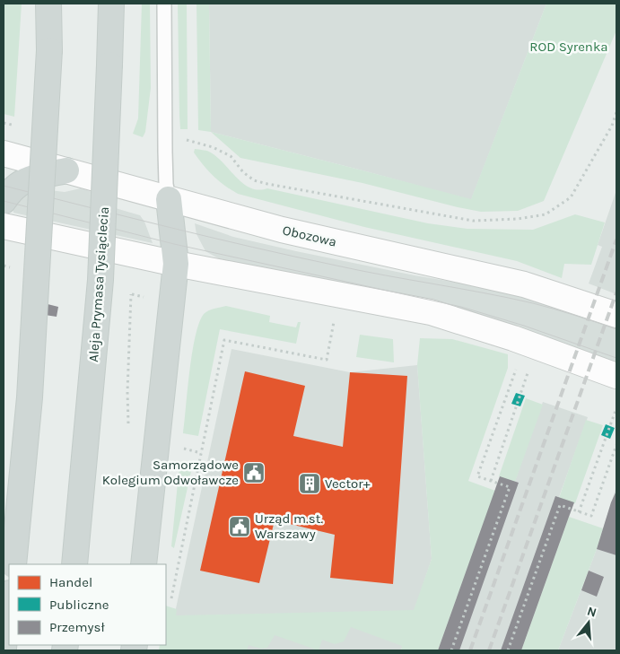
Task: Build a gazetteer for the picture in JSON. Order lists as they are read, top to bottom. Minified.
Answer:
{"streets":{"main road":["Aleja Prymasa Tysiąclecia"],"street":["Obozowa"]},"parks":["ROD Syrenka"],"places":{"public building":["Samorządowe Kolegium Odwoławcze","Urząd m.st. Warszawy"],"building":["Vector+"]},"legend":["Handel","Publiczne","Przemysł"],"north":"top"}
